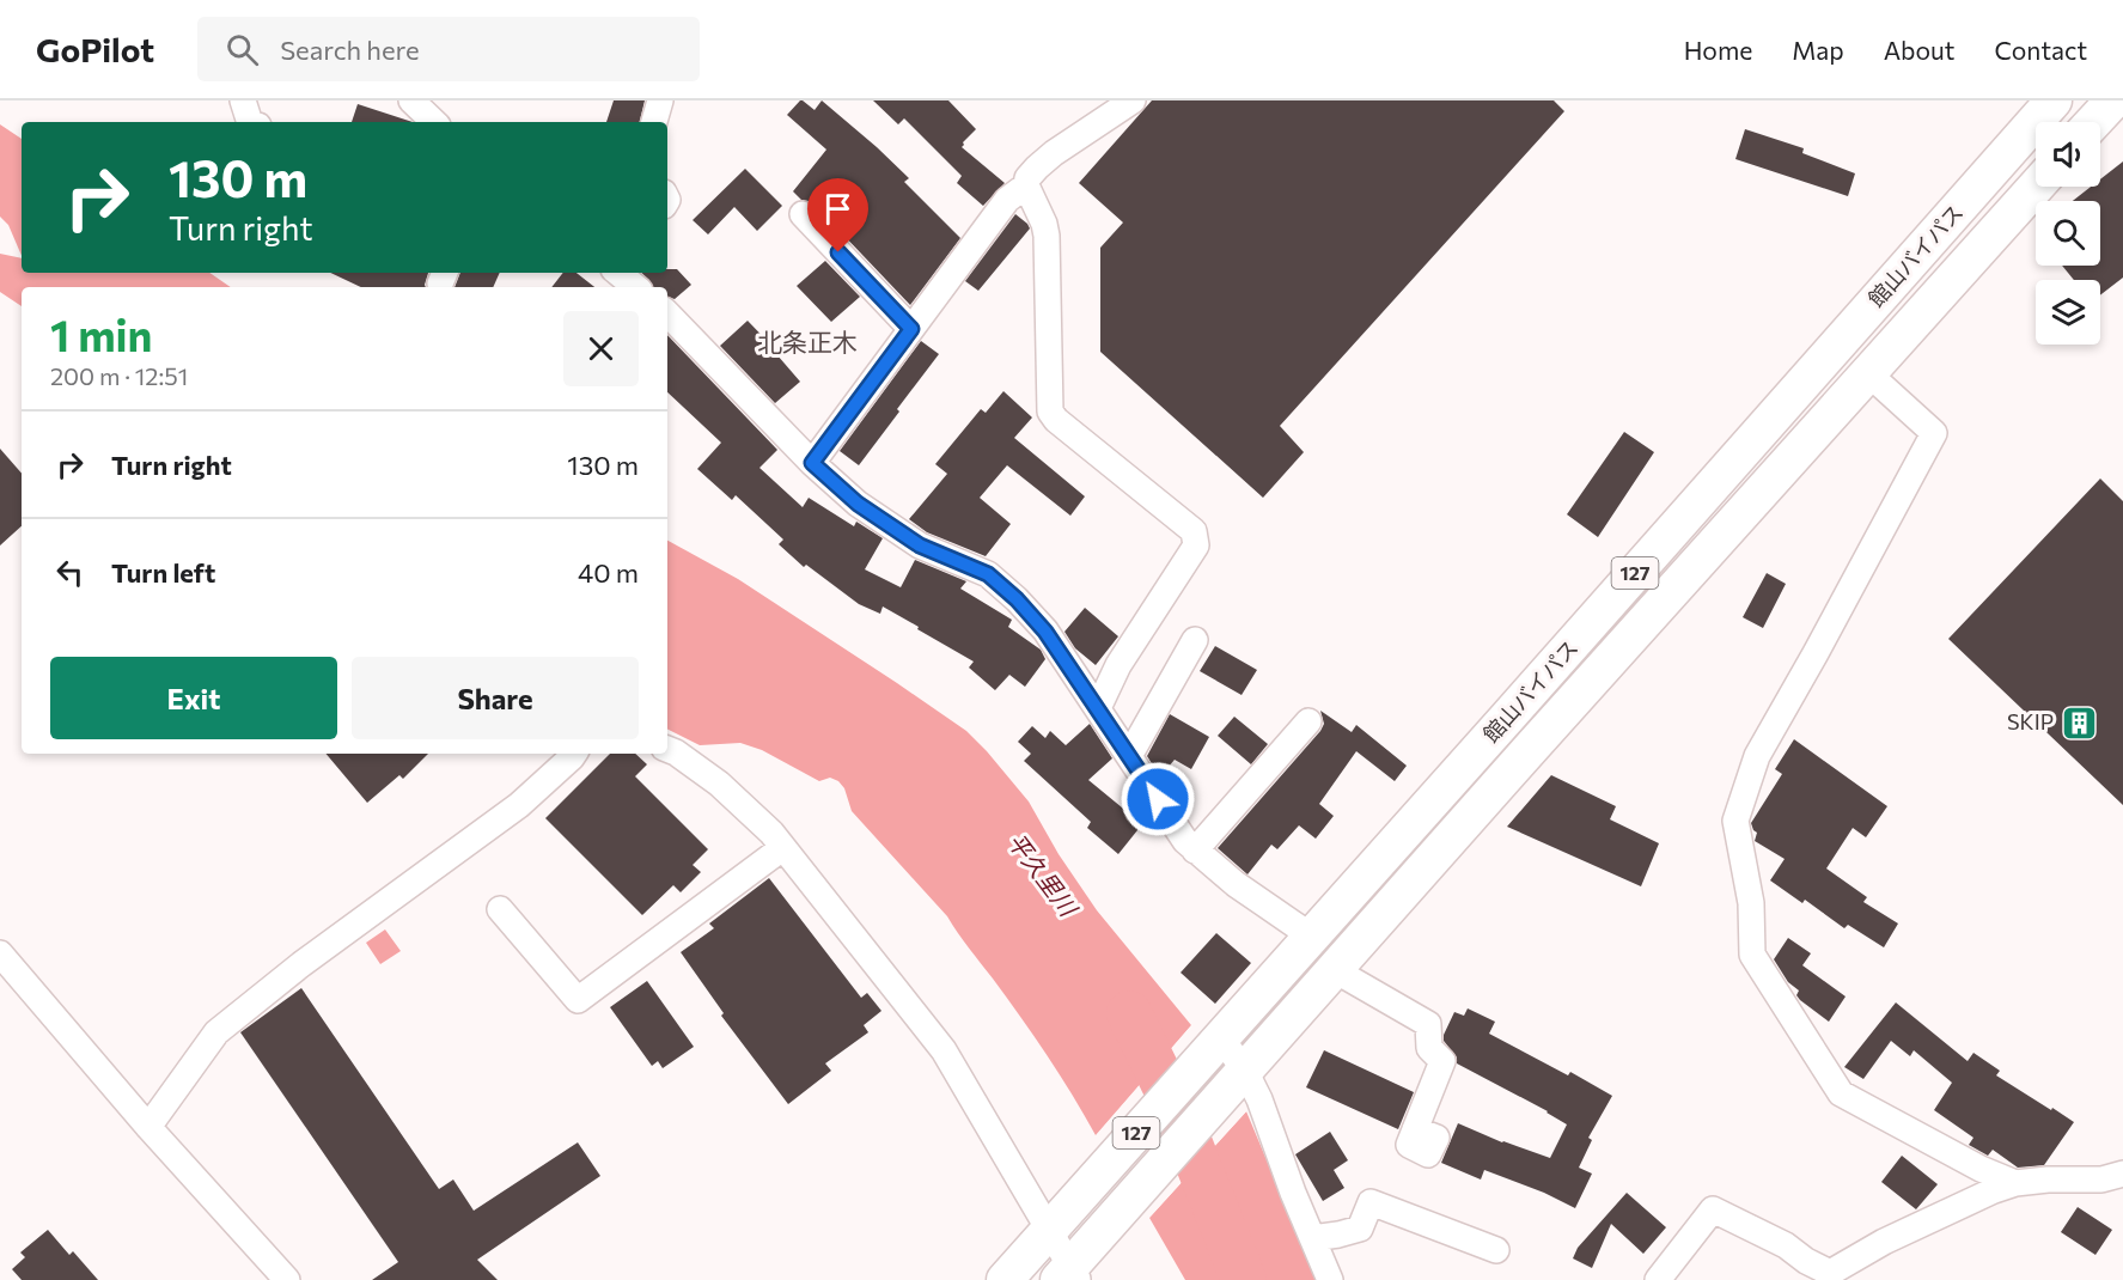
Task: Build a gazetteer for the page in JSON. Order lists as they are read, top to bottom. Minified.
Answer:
{"streets":{"highway":["館山バイパス","127"]},"districts":["北条正木"],"water":["平久里川"],"places":{"building":["SKIP"]},"page":{"header":"GoPilot","search":"Search here","nav":["Home","Map","About","Contact"],"turn":["130 m","Turn right"],"heading":["1 min","200 m · 12:51"],"list":[{"name":"Turn right","value":"130 m"},{"name":"Turn left","value":"40 m"}],"buttons":["Exit","Share"]}}
